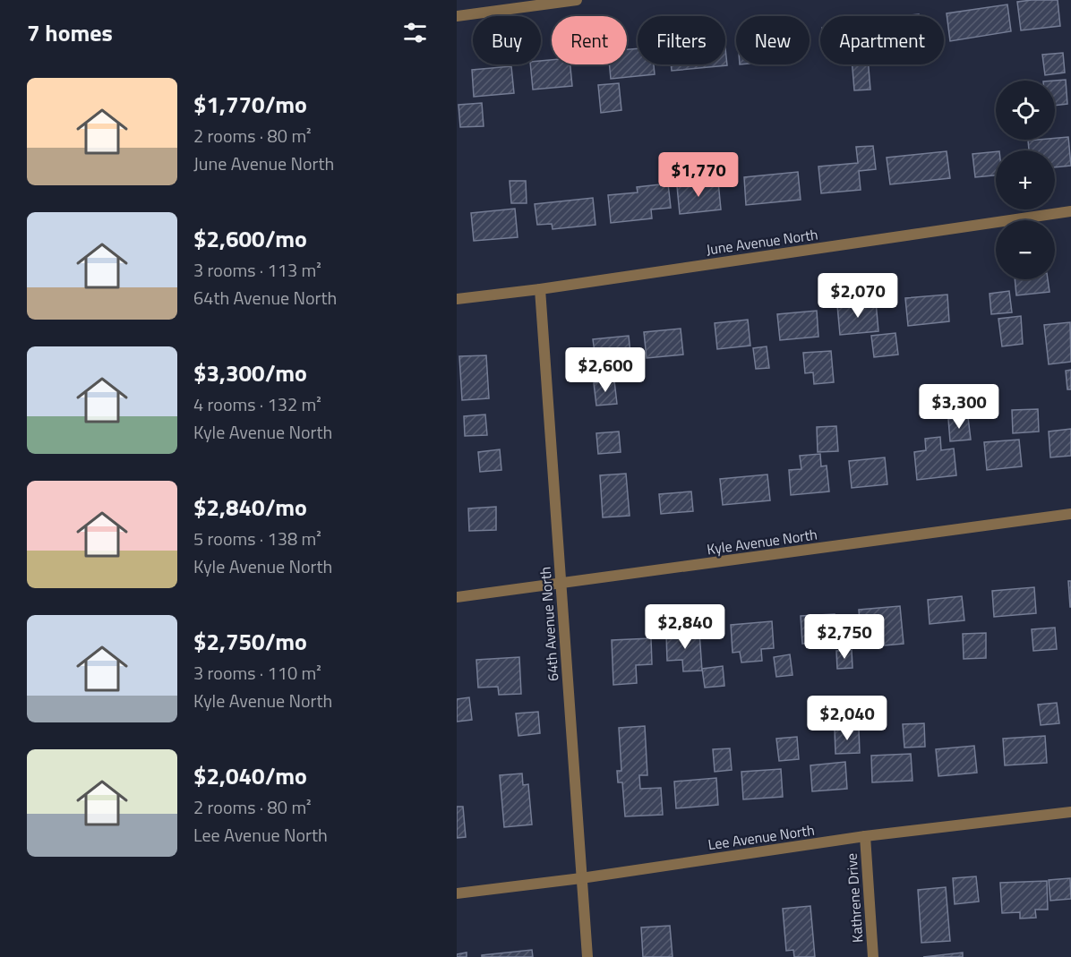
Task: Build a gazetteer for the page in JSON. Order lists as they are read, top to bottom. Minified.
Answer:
{"streets":{"street":["June Avenue North","Kyle Avenue North","64th Avenue North","Lee Avenue North","Kathrene Drive"]},"crossings":[["June Avenue North","64th Avenue North"],["Kyle Avenue North","64th Avenue North"],["64th Avenue North","Lee Avenue North"],["Lee Avenue North","Kathrene Drive"]],"page":{"heading":"7 homes","chip":["Buy","Rent","Filters","New","Apartment"],"list":[{"name":"$1,770/mo","note":"2 rooms · 80 m² · June Avenue North"},{"name":"$2,600/mo","note":"3 rooms · 113 m² · 64th Avenue North"},{"name":"$3,300/mo","note":"4 rooms · 132 m² · Kyle Avenue North"},{"name":"$2,840/mo","note":"5 rooms · 138 m² · Kyle Avenue North"},{"name":"$2,750/mo","note":"3 rooms · 110 m² · Kyle Avenue North"},{"name":"$2,040/mo","note":"2 rooms · 80 m² · Lee Avenue North"}],"map_buttons":["+","−"],"price":["$1,770","$2,070","$2,600","$3,300","$2,840","$2,750","$2,040"]}}
